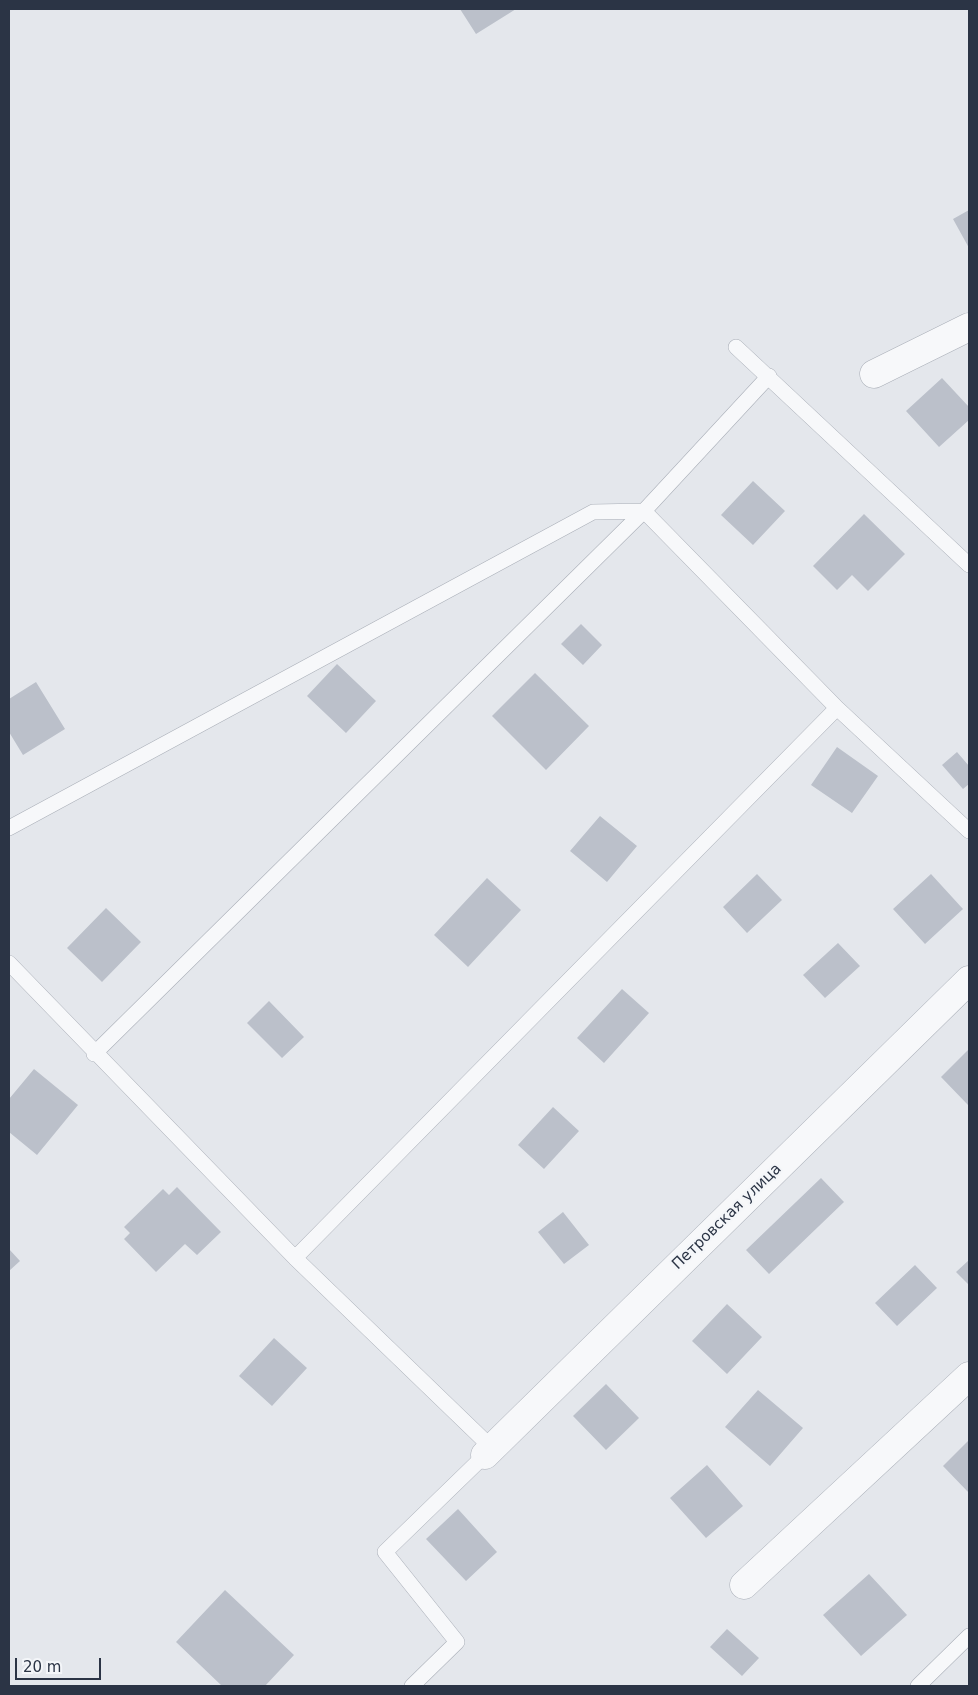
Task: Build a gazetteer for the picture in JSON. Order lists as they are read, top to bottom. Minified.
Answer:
{"streets":{"street":["Петровская улица"]},"scale_bar":"20 m"}
